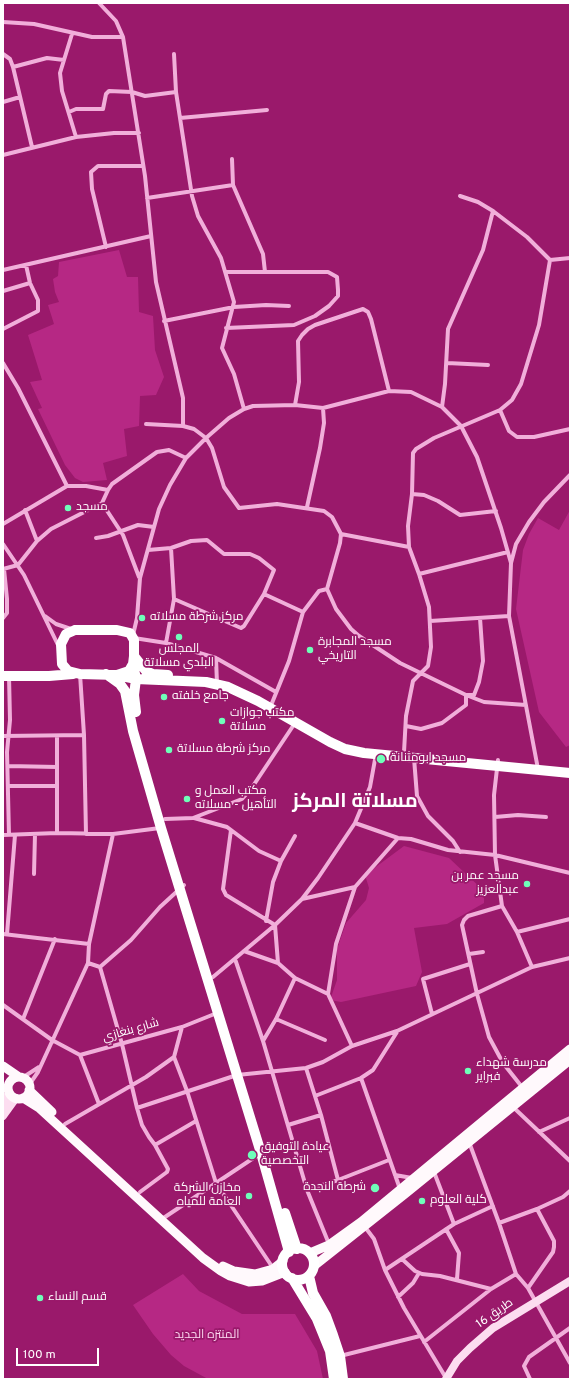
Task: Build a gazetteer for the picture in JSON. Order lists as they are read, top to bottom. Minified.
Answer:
{"streets":{"street":["شارع بنغازي","طريق 16"]},"districts":["مسلاتة المركز"],"parks":["المنتزه الجديد"],"places":["مسجد","مركز شرطة مسلاته","المجلس البلدي مسلاتة","مسجد المجابرة التاريخي","جامع خلفته","مكتب جوازات مسلاتة","مركز شرطة مسلاتة","مسجد ابومثنانة","مكتب العمل و التأهيل - مسلاته","مسجد عمر بن عبدالعزيز","مدرسة شهداء فبراير","عيادة التوفيق التخصصية","شرطة النجدة","مخازن الشركة العامة للمياه","كلية العلوم","قسم النساء"],"scale_bar":"100 m"}
